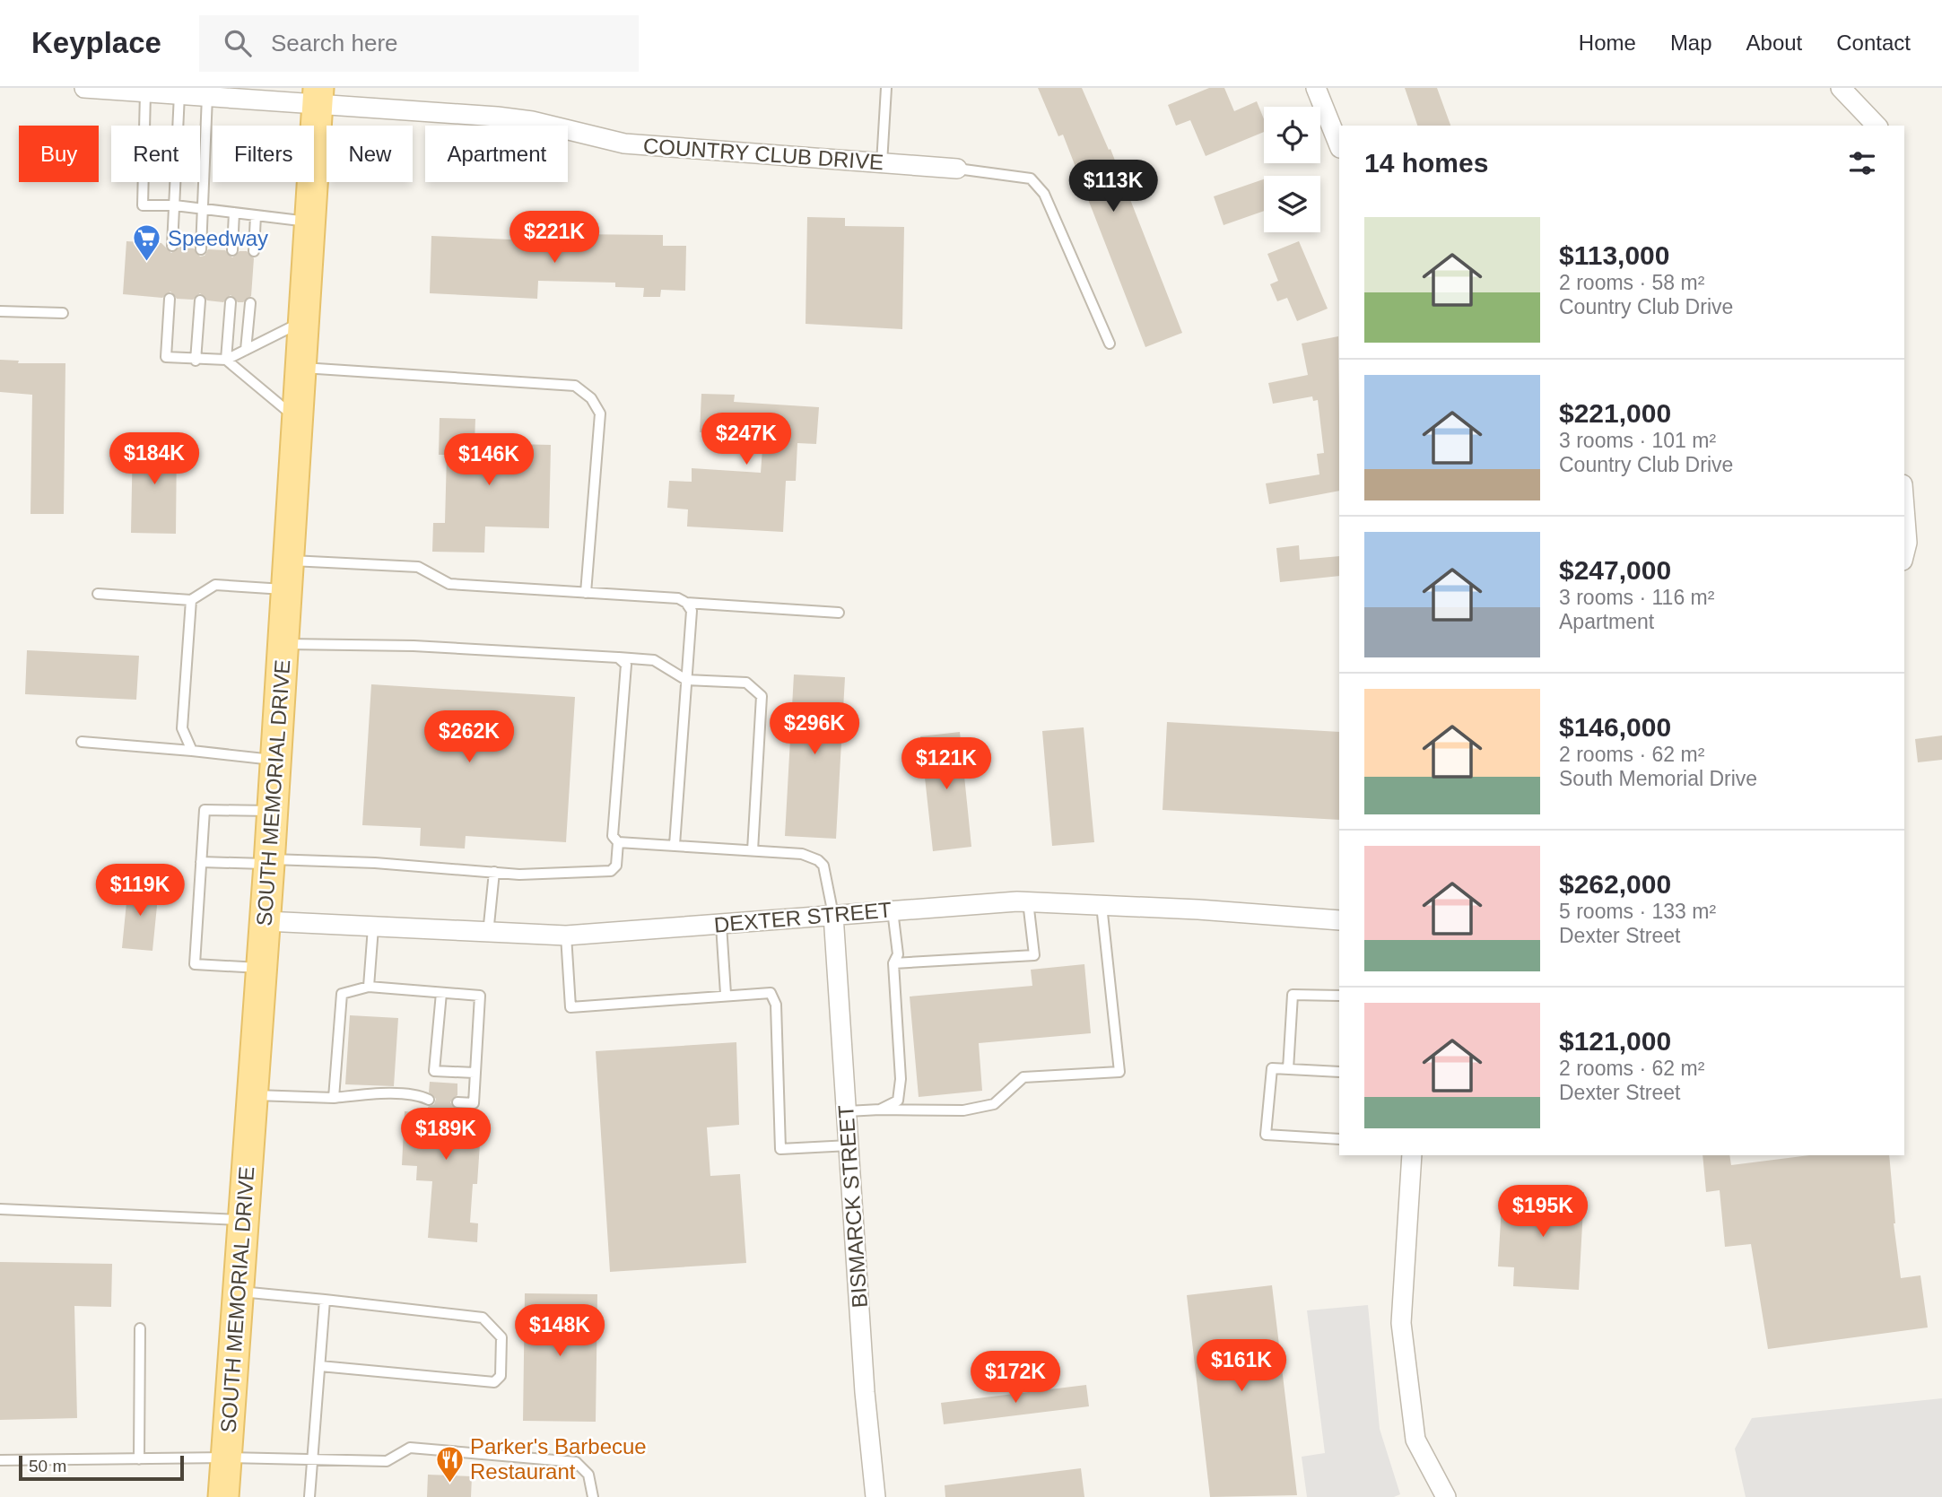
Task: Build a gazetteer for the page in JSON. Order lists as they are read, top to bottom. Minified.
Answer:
{"streets":{"main road":["SOUTH MEMORIAL DRIVE"],"street":["COUNTRY CLUB DRIVE","DEXTER STREET","BISMARCK STREET"]},"crossings":[["COUNTRY CLUB DRIVE","SOUTH MEMORIAL DRIVE"],["SOUTH MEMORIAL DRIVE","DEXTER STREET"],["DEXTER STREET","BISMARCK STREET"]],"places":{"supermarket":["Speedway"],"restaurant":["Parker's Barbecue Restaurant"]},"scale_bar":"50 m","page":{"header":"Keyplace","search":"Search here","nav":["Home","Map","About","Contact"],"chip":["Buy","Rent","Filters","New","Apartment"],"heading":"14 homes","price":["$113K","$221K","$247K","$184K","$146K","$296K","$262K","$121K","$119K","$189K","$195K","$148K","$161K","$172K"],"list":[{"name":"$113,000","note":"2 rooms · 58 m² · Country Club Drive"},{"name":"$221,000","note":"3 rooms · 101 m² · Country Club Drive"},{"name":"$247,000","note":"3 rooms · 116 m² · Apartment"},{"name":"$146,000","note":"2 rooms · 62 m² · South Memorial Drive"},{"name":"$262,000","note":"5 rooms · 133 m² · Dexter Street"},{"name":"$121,000","note":"2 rooms · 62 m² · Dexter Street"}],"scale":"50 m"}}
